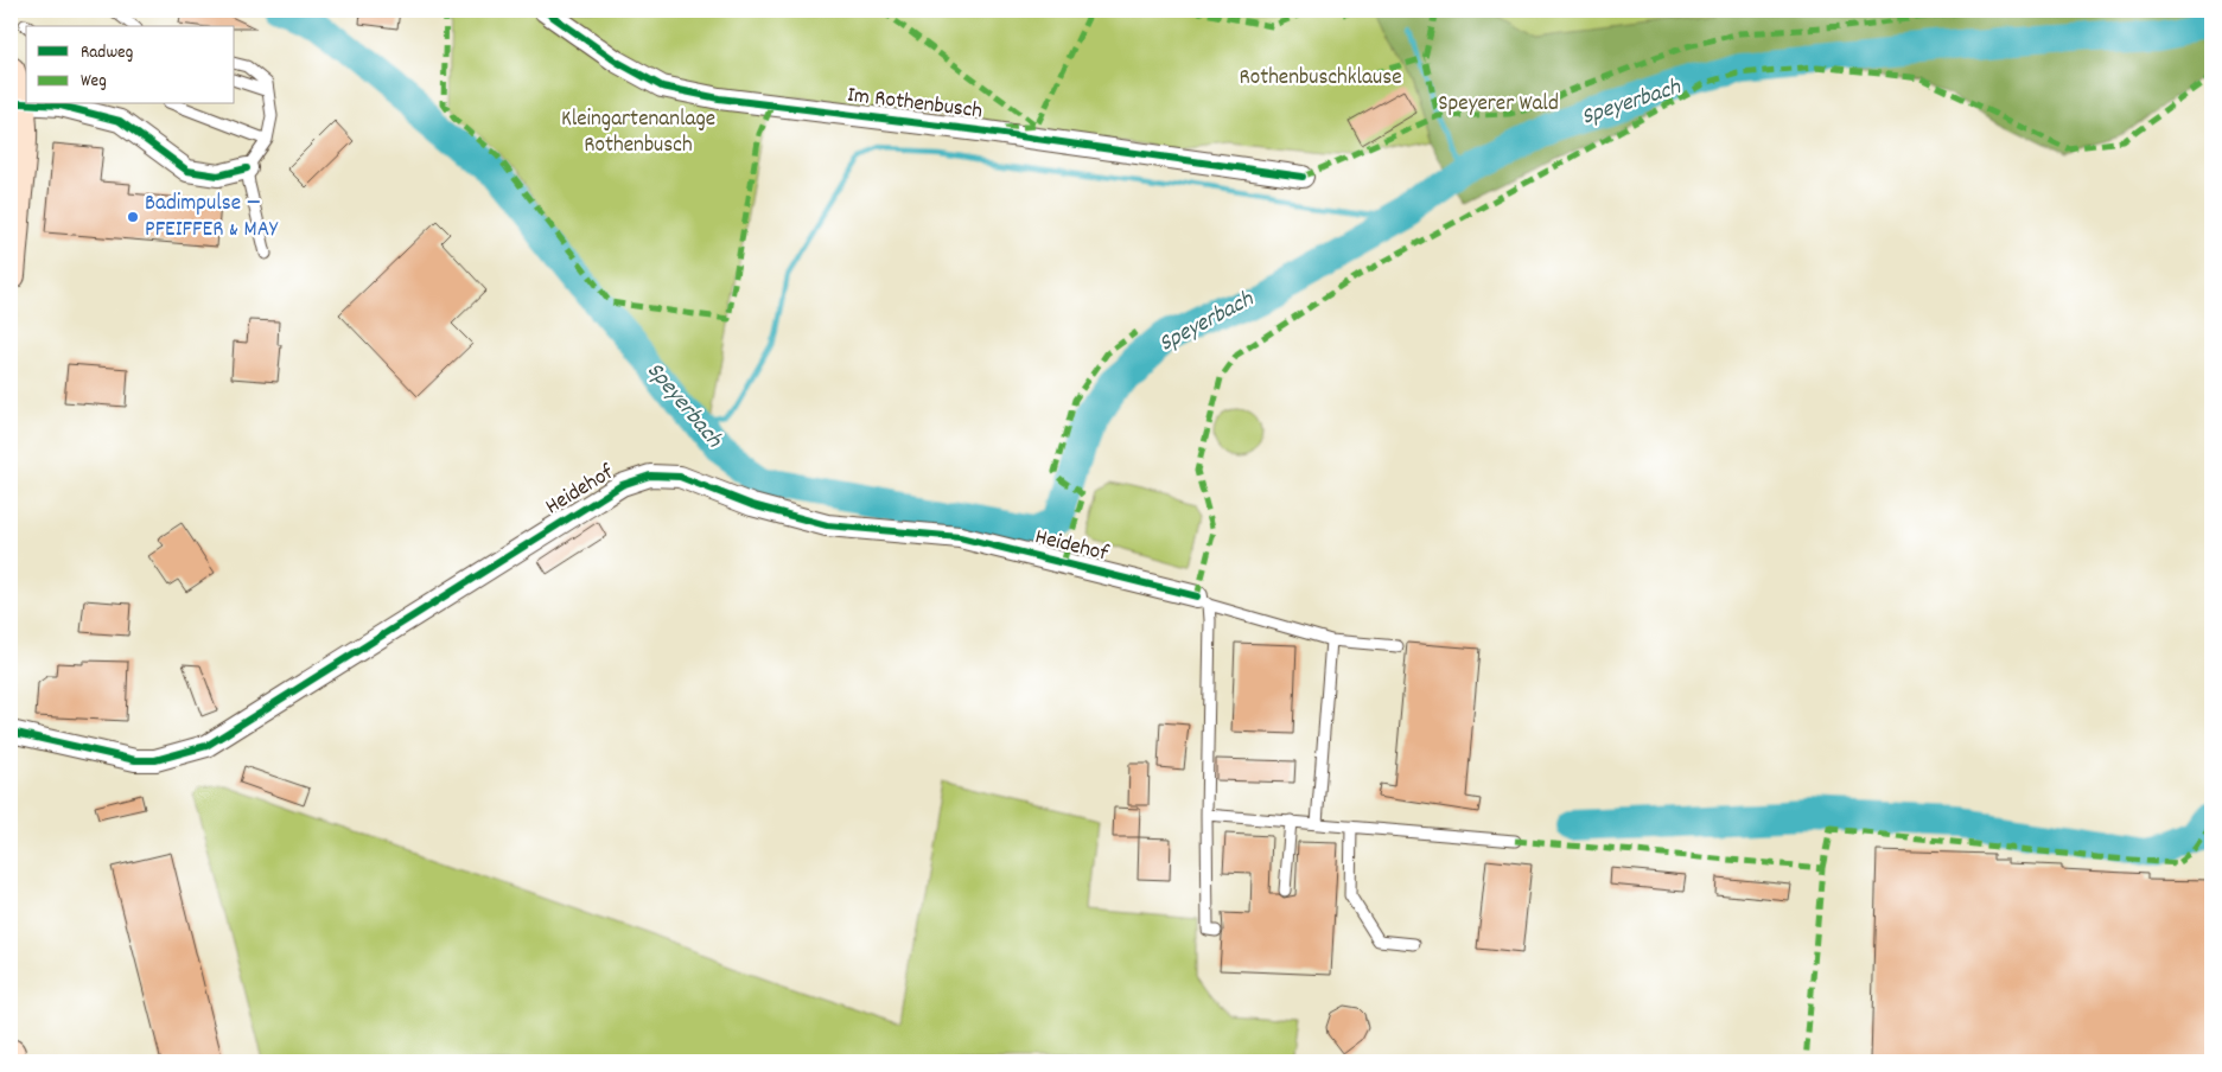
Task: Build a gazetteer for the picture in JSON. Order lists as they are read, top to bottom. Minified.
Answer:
{"streets":{"street":["Im Rothenbusch","Heidehof"]},"water":["Speyerbach"],"parks":["Rothenbuschklause","Speyerer Wald","Kleingartenanlage Rothenbusch"],"places":["Badimpulse — PFEIFFER & MAY"],"legend":["Radweg","Weg"]}
